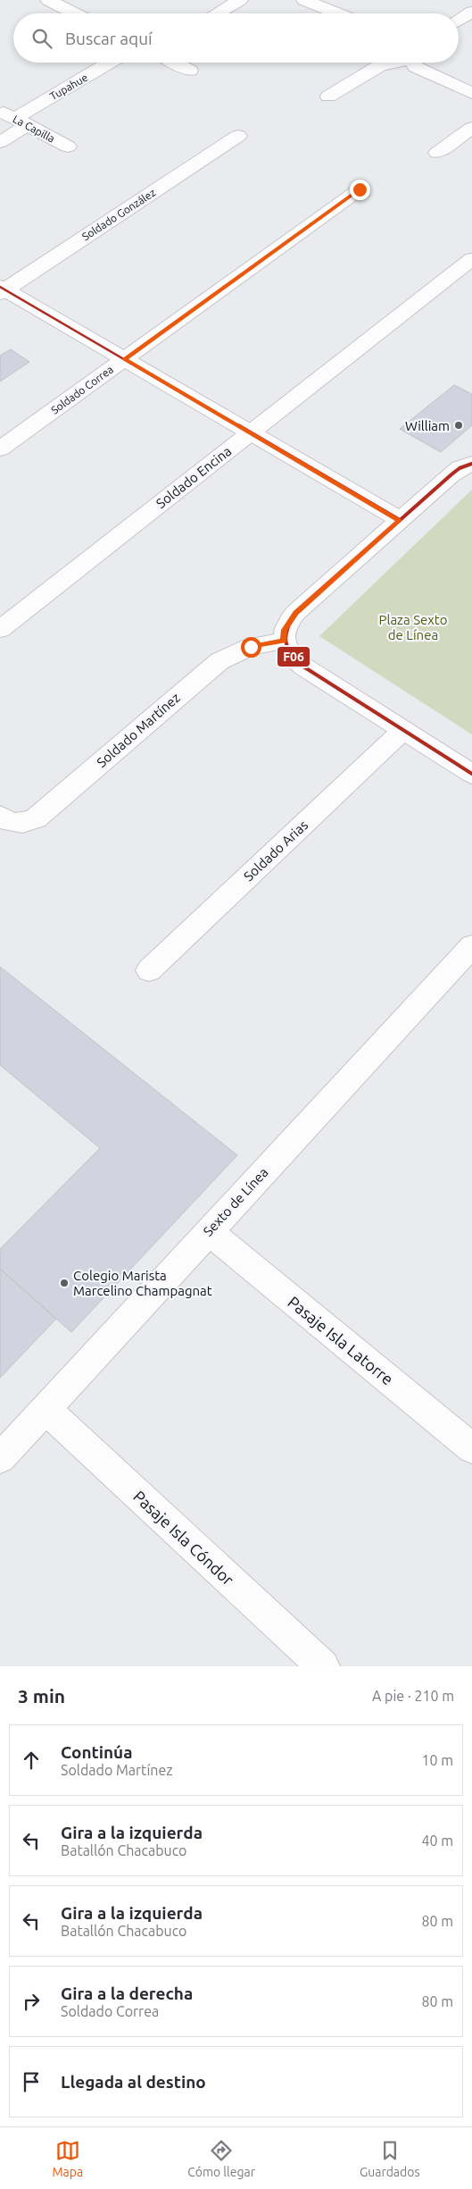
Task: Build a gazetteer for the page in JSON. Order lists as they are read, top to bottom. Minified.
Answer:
{"streets":{"street":["Tupahue","La Capilla","Soldado González","Soldado Correa","Soldado Encina","Soldado Martínez","Soldado Arias","Sexto de Línea","Pasaje Isla Latorre","Pasaje Isla Cóndor"]},"crossings":[["Tupahue","La Capilla"],["Sexto de Línea","Pasaje Isla Latorre"],["Sexto de Línea","Pasaje Isla Cóndor"]],"parks":["Plaza Sexto de Línea"],"places":["William","Colegio Marista Marcelino Champagnat"],"lines":["transit line F06"],"page":{"search":"Buscar aquí","heading":["3 min","A pie · 210 m"],"list":[["Continúa","Soldado Martínez","10 m"],["Gira a la izquierda","Batallón Chacabuco","40 m"],["Gira a la izquierda","Batallón Chacabuco","80 m"],["Gira a la derecha","Soldado Correa","80 m"],"Llegada al destino"],"nav":["Mapa","Cómo llegar","Guardados"]}}
